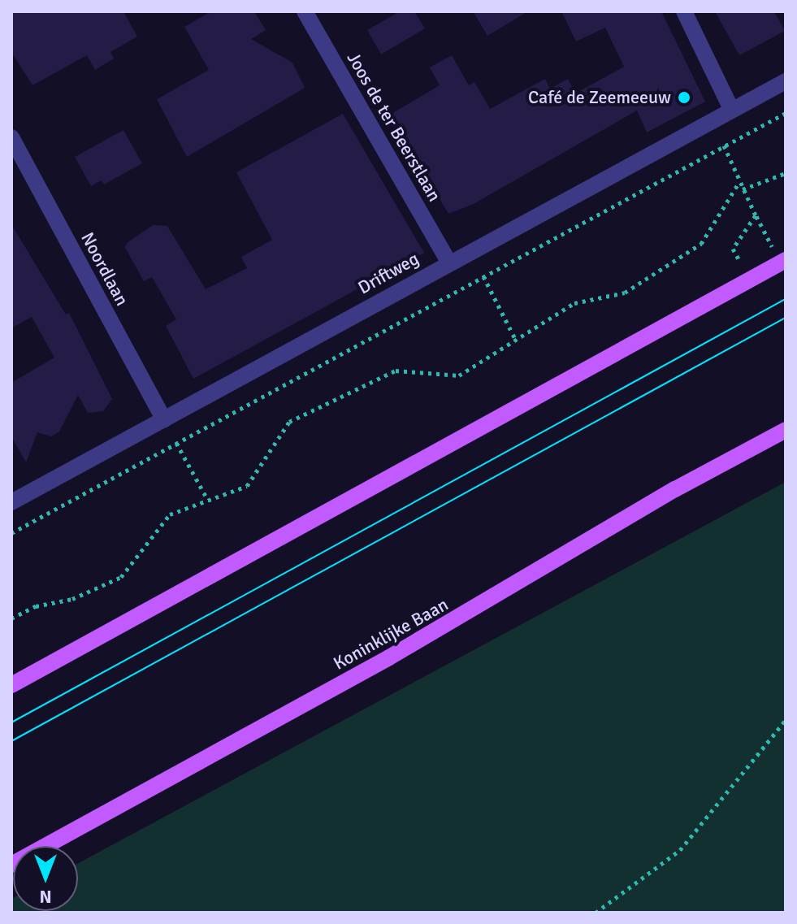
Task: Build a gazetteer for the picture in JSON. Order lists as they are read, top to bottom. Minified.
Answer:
{"streets":{"main road":["Koninklijke Baan"],"street":["Joos de ter Beerstlaan","Noordlaan","Driftweg"]},"crossings":[["Joos de ter Beerstlaan","Driftweg"],["Noordlaan","Driftweg"]],"places":["Café de Zeemeeuw"],"north":"bottom"}
